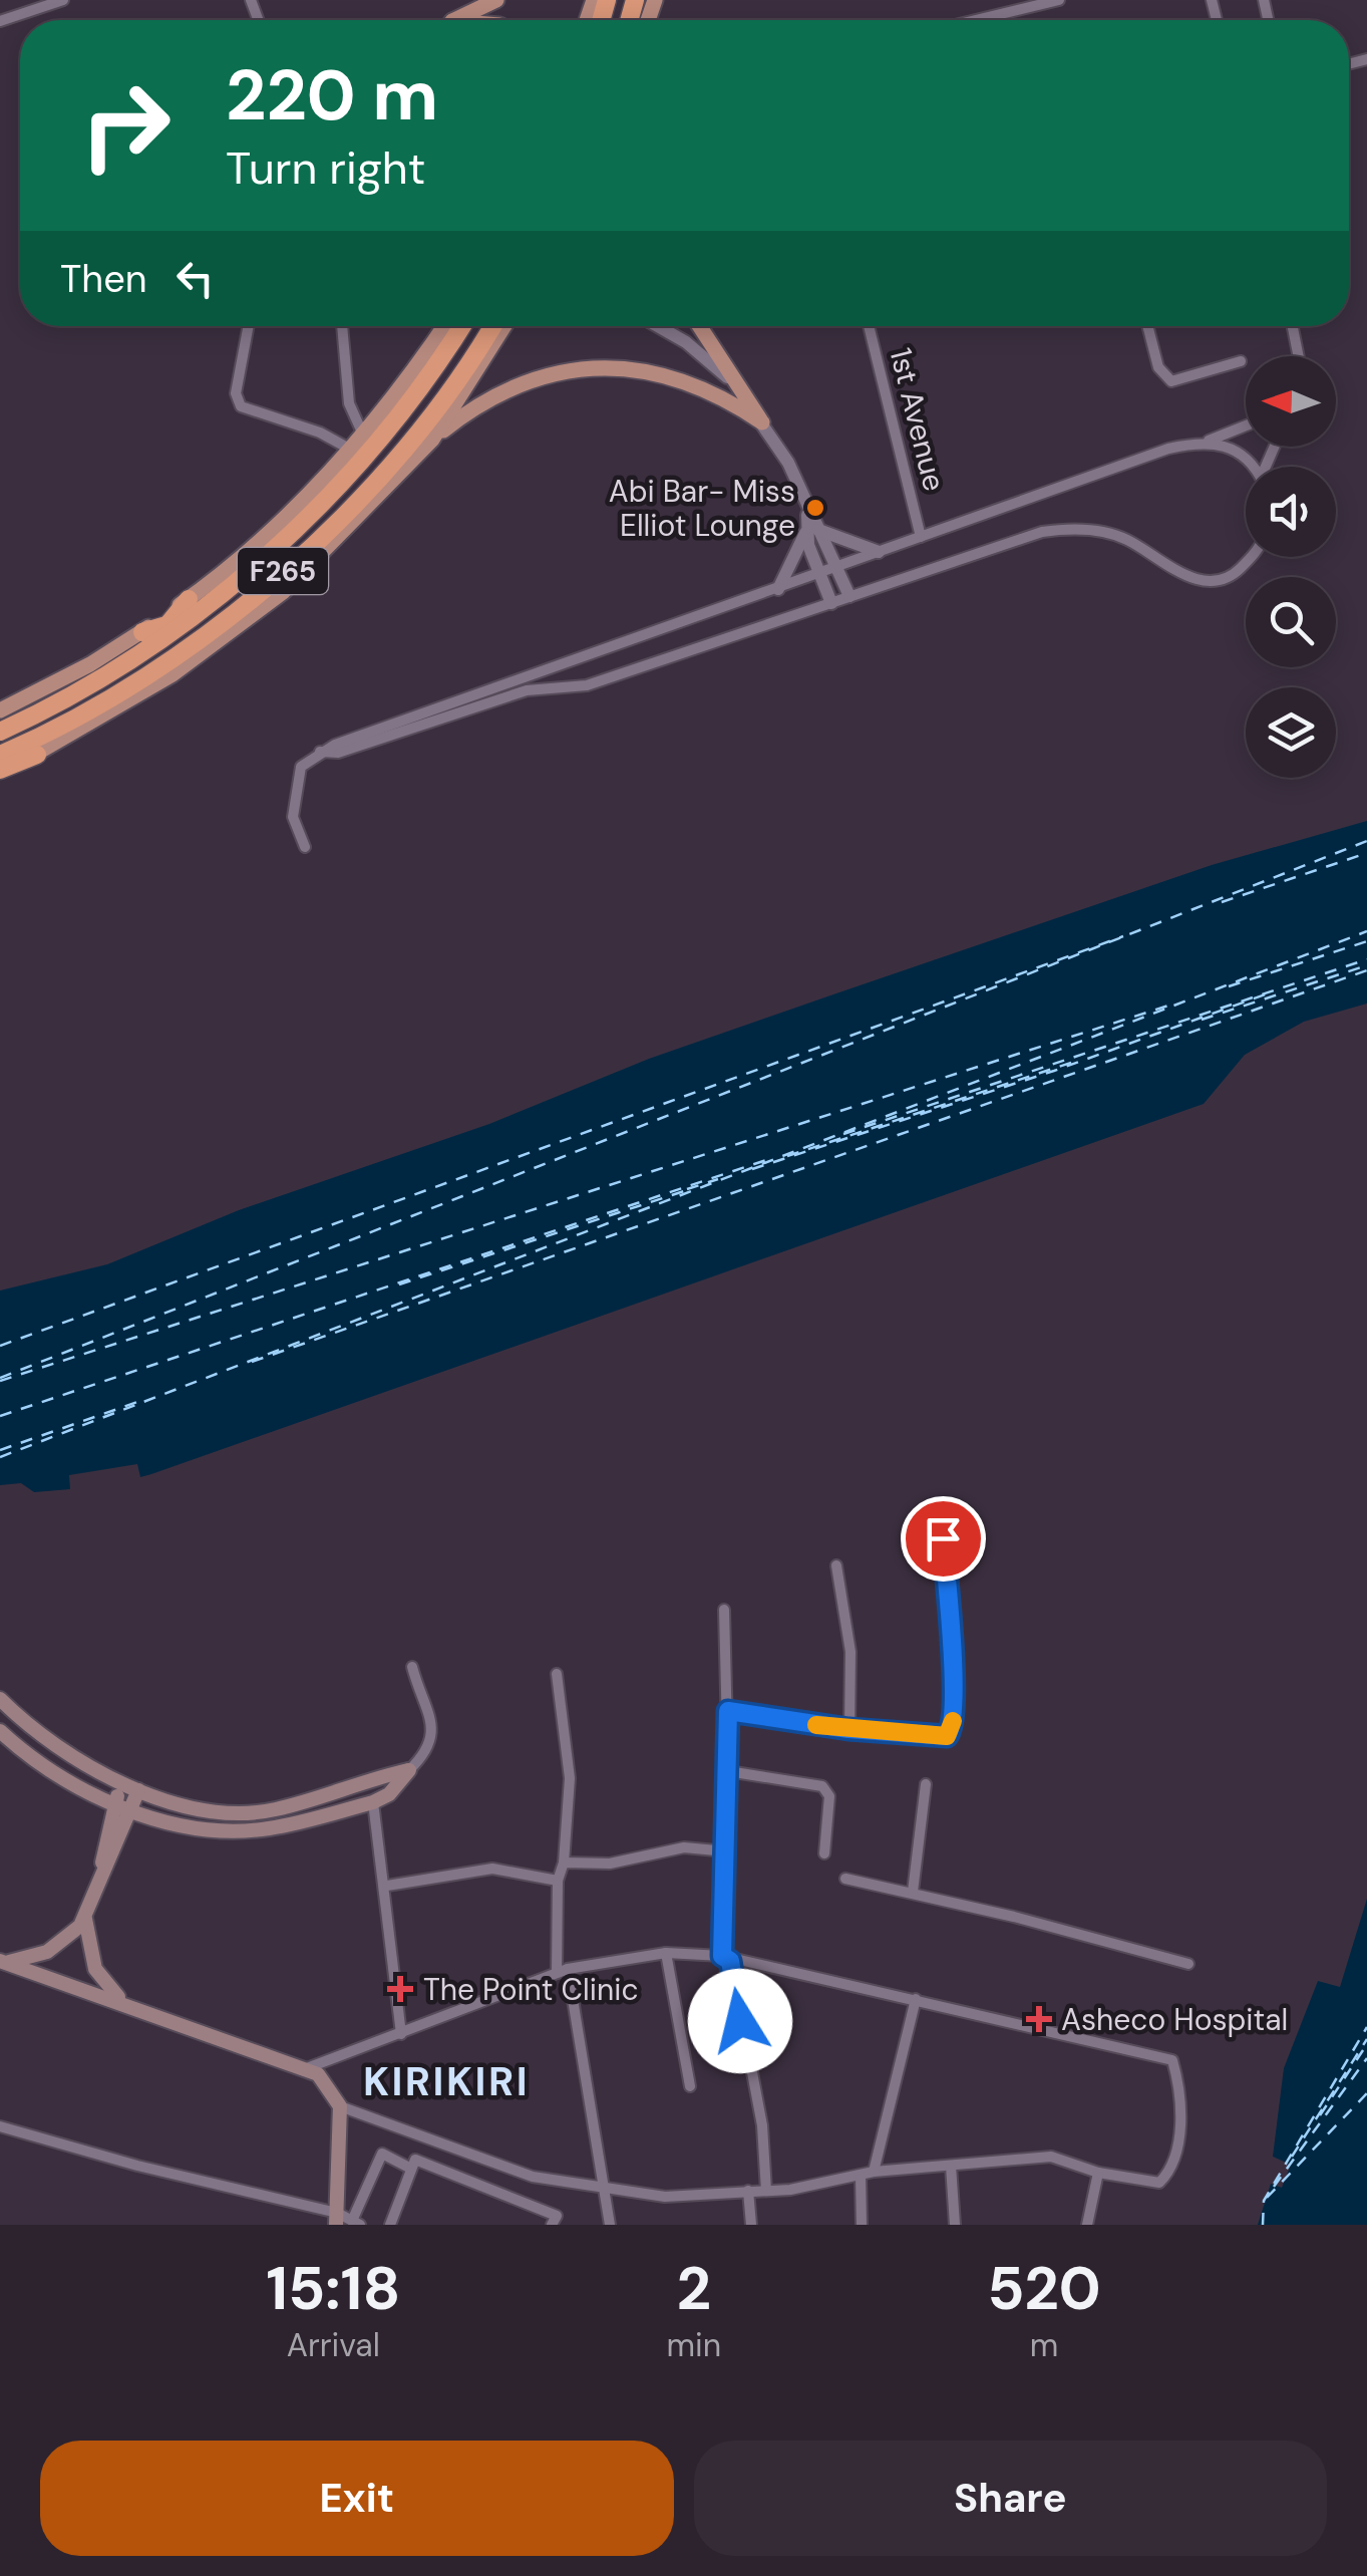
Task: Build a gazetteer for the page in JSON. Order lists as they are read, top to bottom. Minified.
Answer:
{"streets":{"highway":["F265"],"street":["1st Avenue"]},"districts":["KIRIKIRI"],"places":{"other":["Abi Bar- Miss Elliot Lounge"],"health":["The Point Clinic","Asheco Hospital"]},"north":"left","page":{"turn":["220 m","Turn right"],"then":"Then","eta":["15:18","Arrival","2","min","520","m"],"buttons":["Exit","Share"]}}
